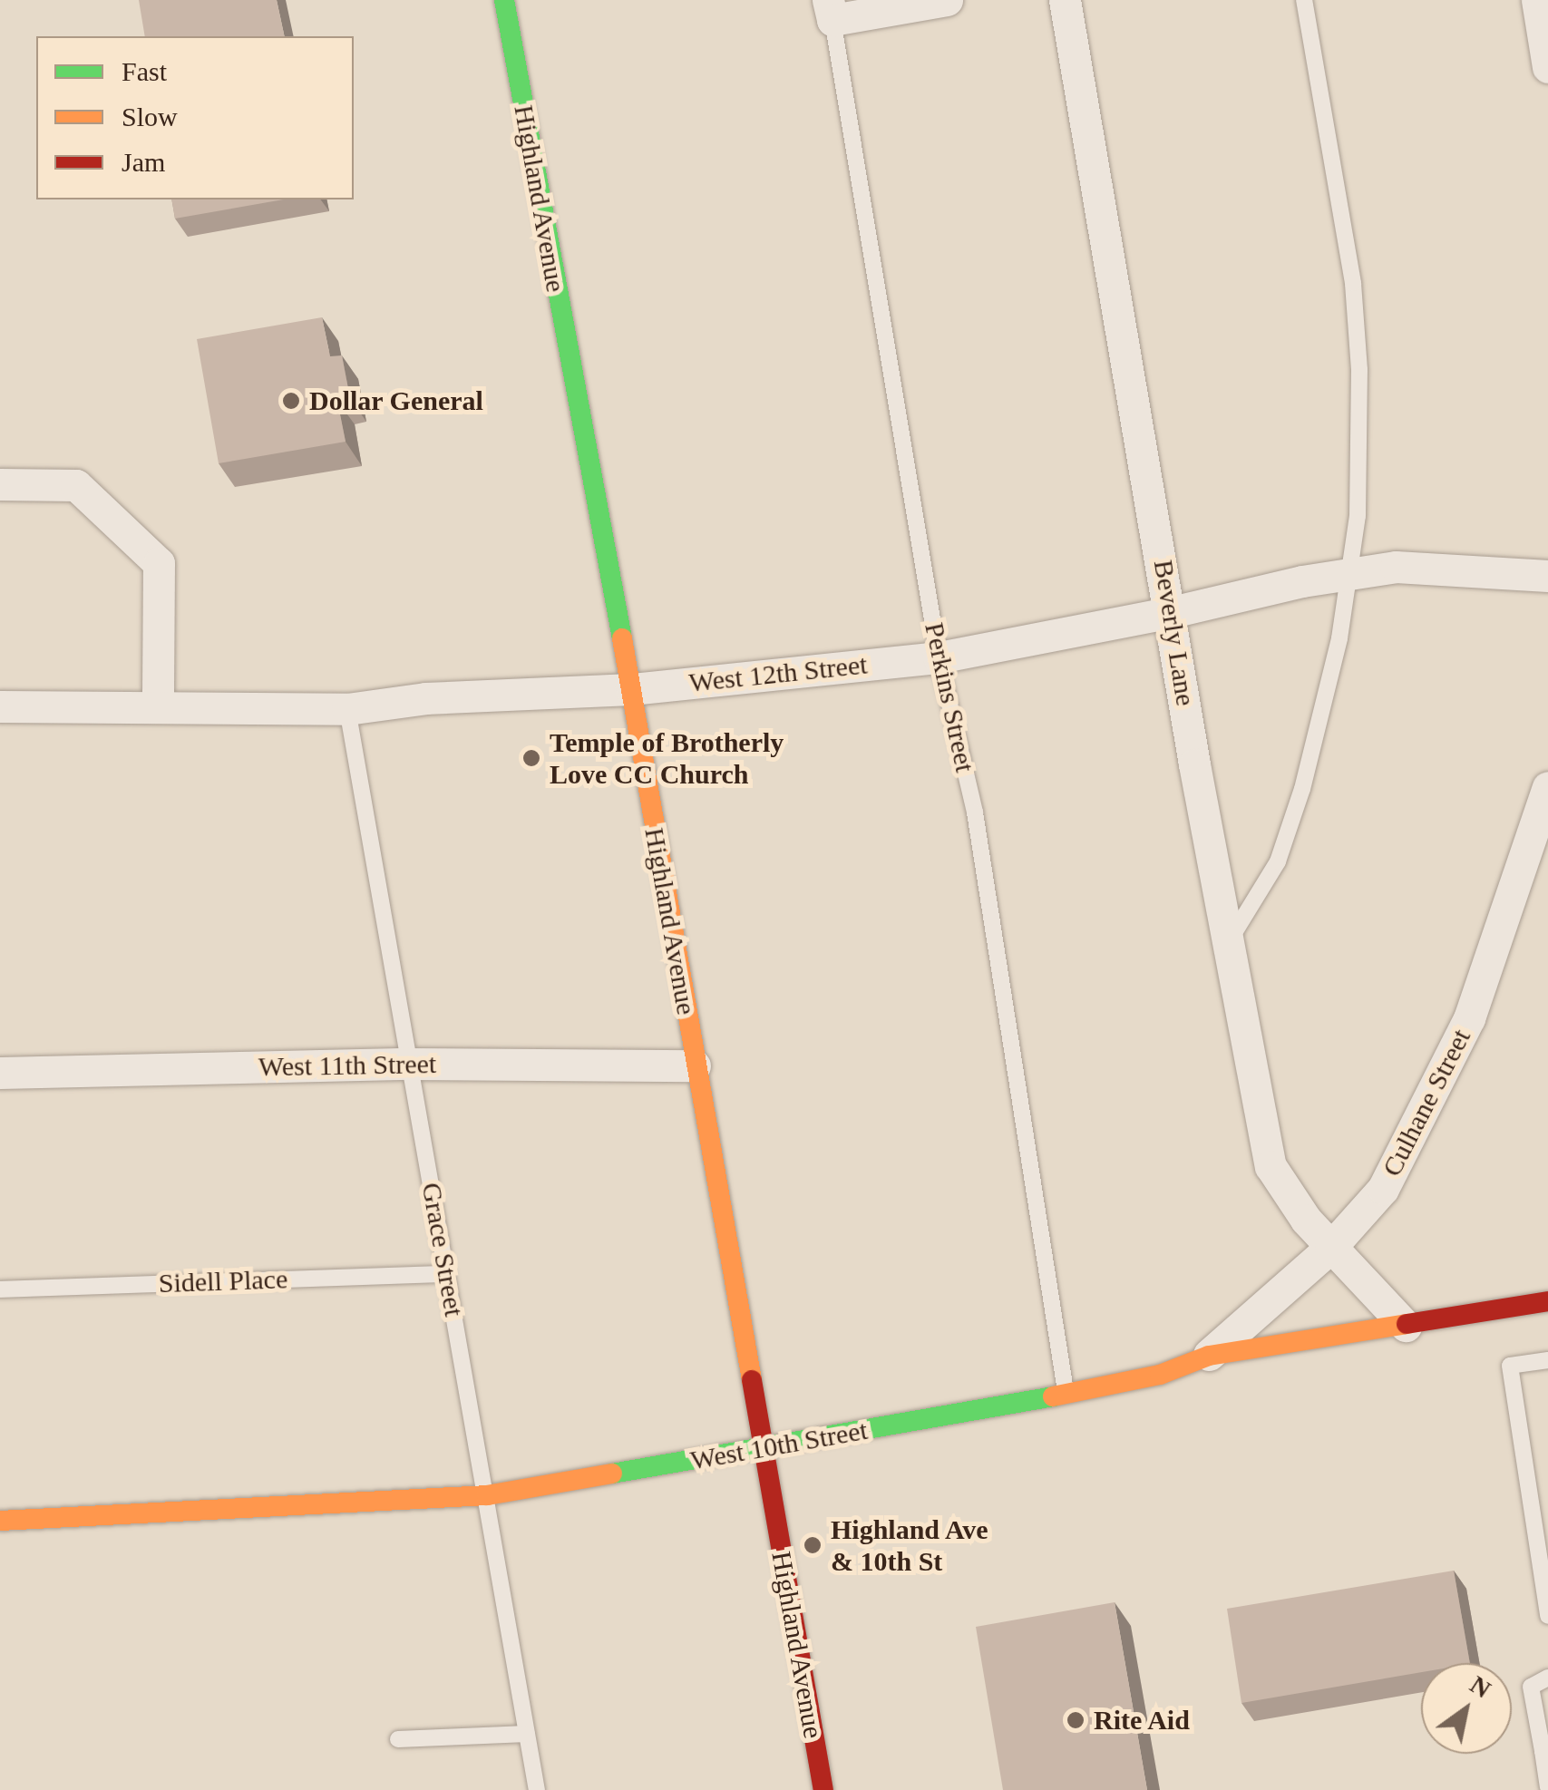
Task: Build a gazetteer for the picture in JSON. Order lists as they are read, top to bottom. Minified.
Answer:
{"streets":{"main road":["Highland Avenue","West 10th Street"],"street":["Beverly Lane","West 12th Street","West 11th Street","Culhane Street"],"lane":["Perkins Street","Grace Street","Sidell Place"]},"crossings":[["Highland Avenue","West 12th Street"],["Highland Avenue","West 11th Street"],["Highland Avenue","West 10th Street"],["Beverly Lane","West 12th Street"],["Beverly Lane","Culhane Street"],["West 12th Street","Perkins Street"],["West 12th Street","Grace Street"],["Perkins Street","West 10th Street"],["West 11th Street","Grace Street"],["Culhane Street","West 10th Street"],["Grace Street","Sidell Place"],["Grace Street","West 10th Street"]],"places":["Dollar General","Temple of Brotherly Love CC Church","Highland Ave & 10th St","Rite Aid"],"legend":["Fast","Slow","Jam"],"north":"top right"}
